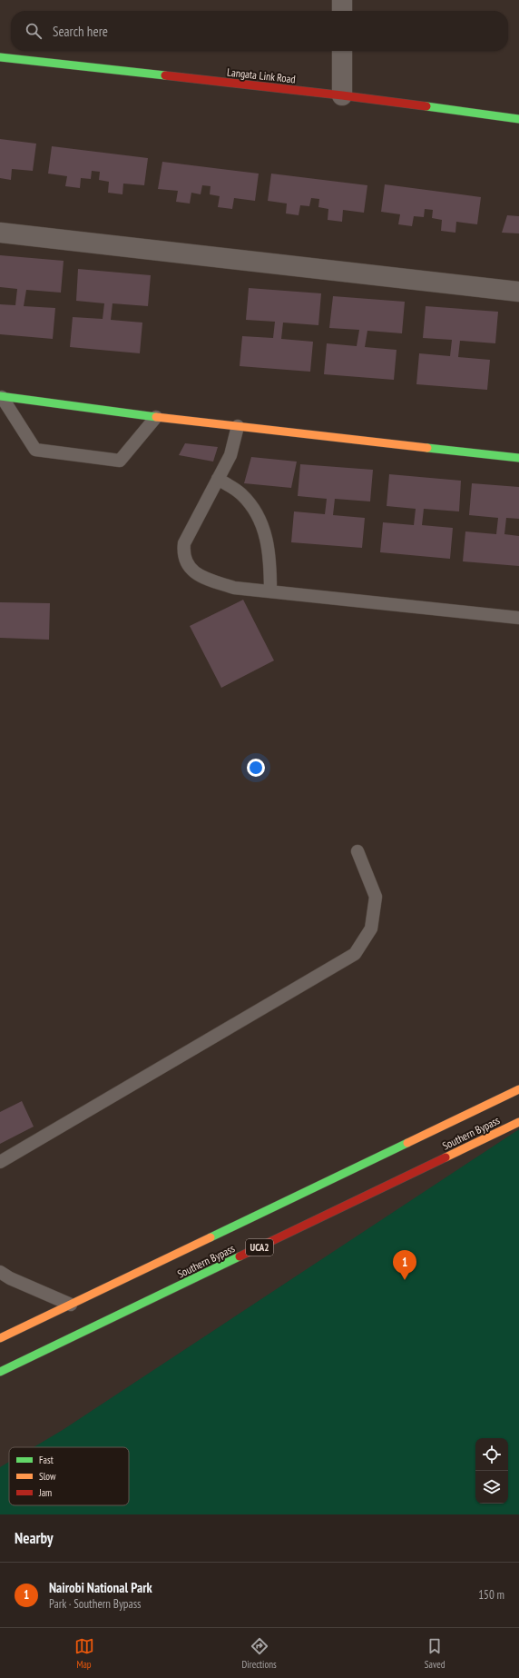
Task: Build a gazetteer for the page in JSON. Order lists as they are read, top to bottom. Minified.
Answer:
{"streets":{"main road":["Langata Link Road","Southern Bypass","UCA2"]},"legend":["Fast","Slow","Jam"],"page":{"search":"Search here","pins":"1","heading":"Nearby","list":[{"mark":"1","name":"Nairobi National Park","note":"Park · Southern Bypass","value":"150 m"}],"nav":["Map","Directions","Saved"]}}
